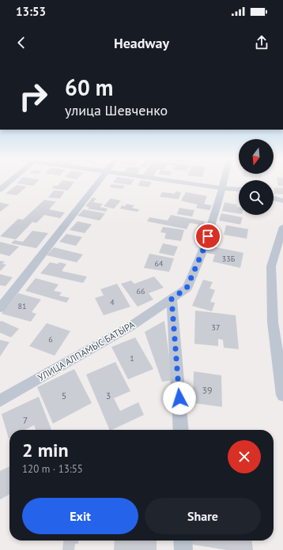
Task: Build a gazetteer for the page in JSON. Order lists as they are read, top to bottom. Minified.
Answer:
{"streets":{"street":["УЛИЦА АЛПАМЫС БАТЫРА"]},"house_numbers":["33Б","64","66","4","81","37","6","1","39","5","3","7"],"north":"bottom","page":{"status":"13:53","header":"Headway","turn":["60 m","улица Шевченко"],"heading":["2 min","120 m · 13:55"],"buttons":["Exit","Share"]}}
